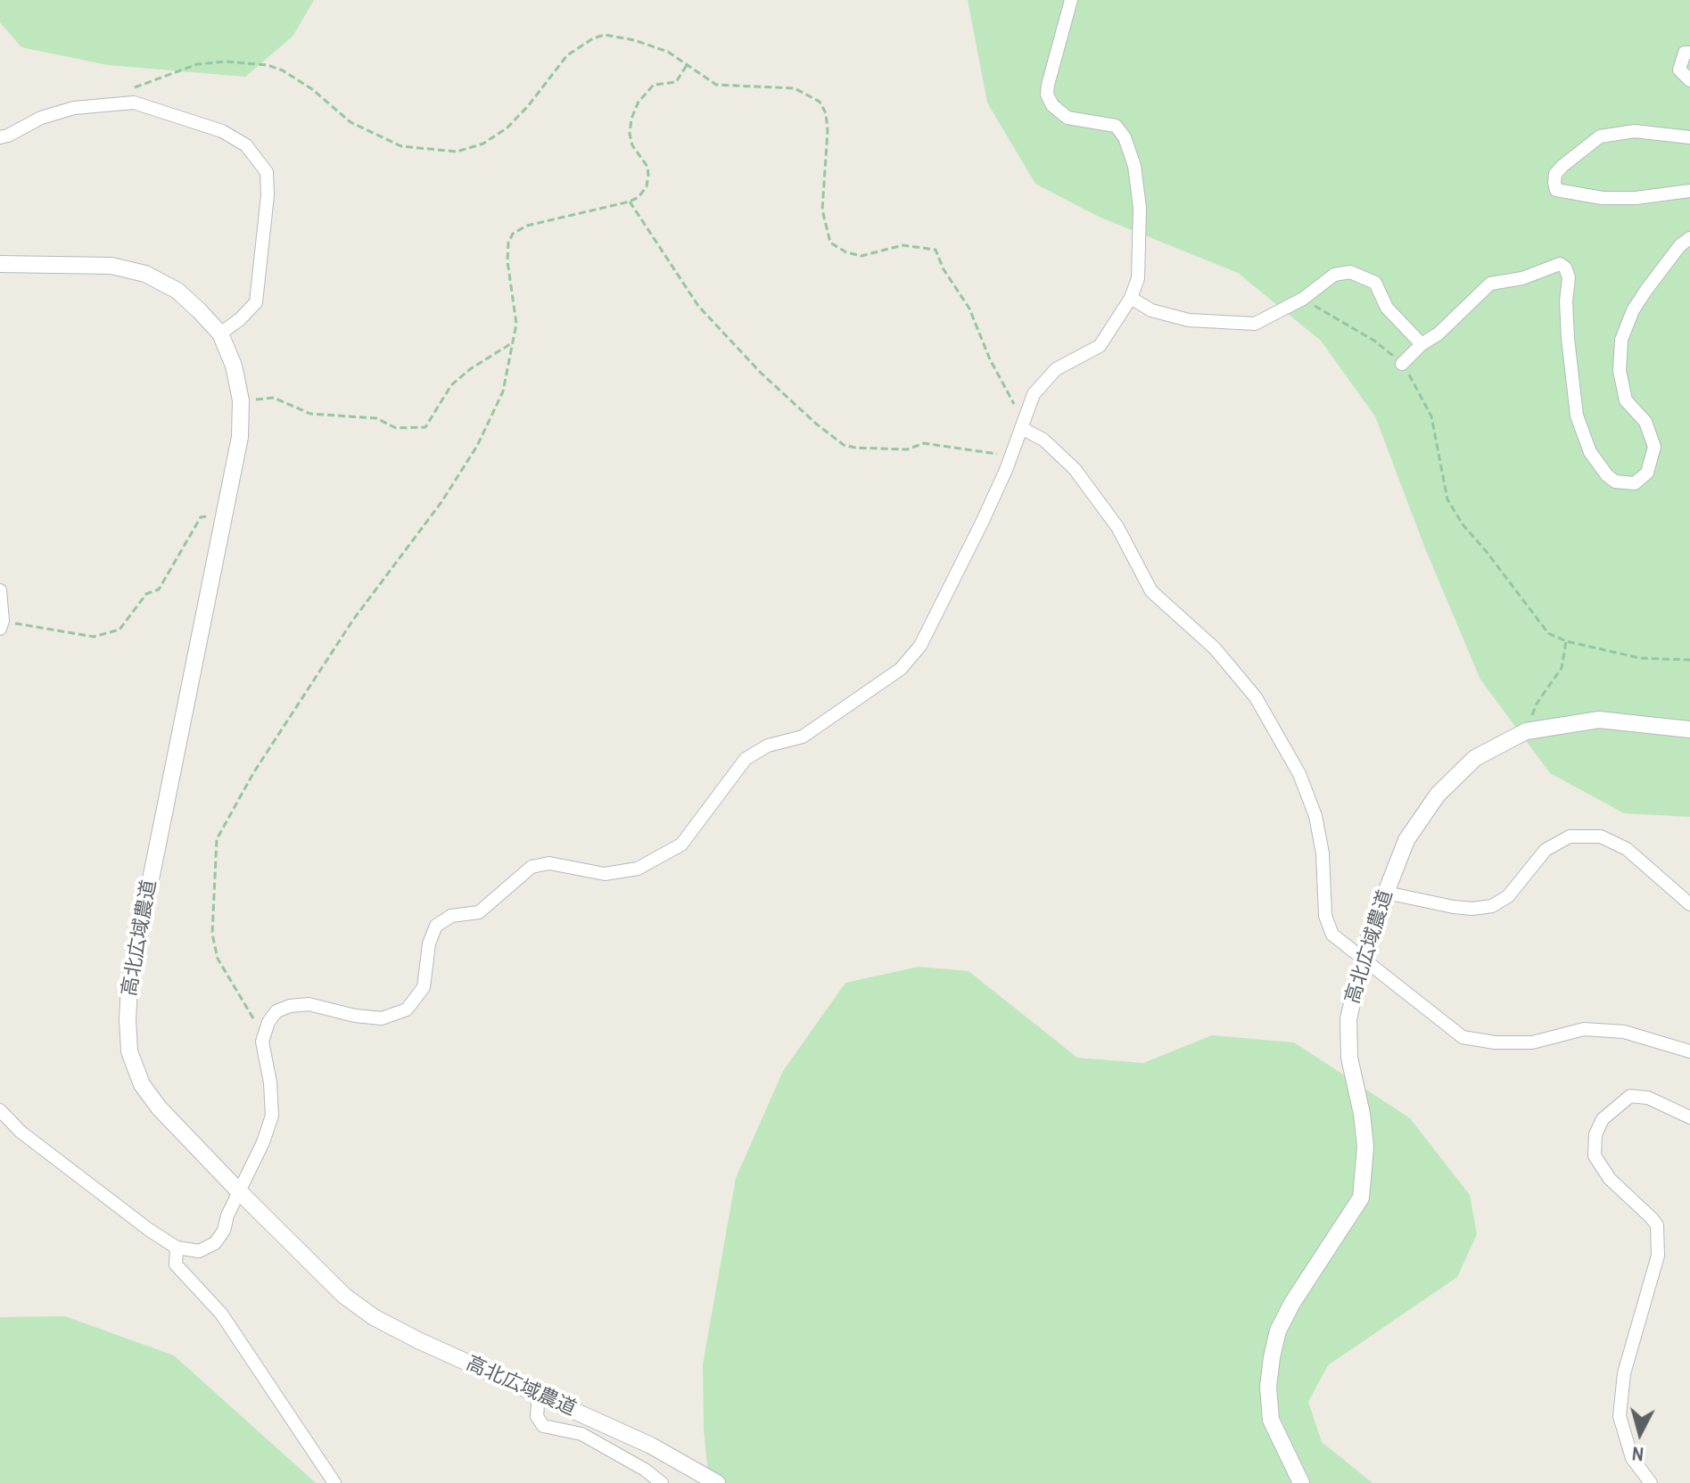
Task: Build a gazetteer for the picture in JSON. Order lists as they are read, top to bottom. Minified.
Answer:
{"streets":{"street":["高北広域農道"]},"north":"bottom"}
